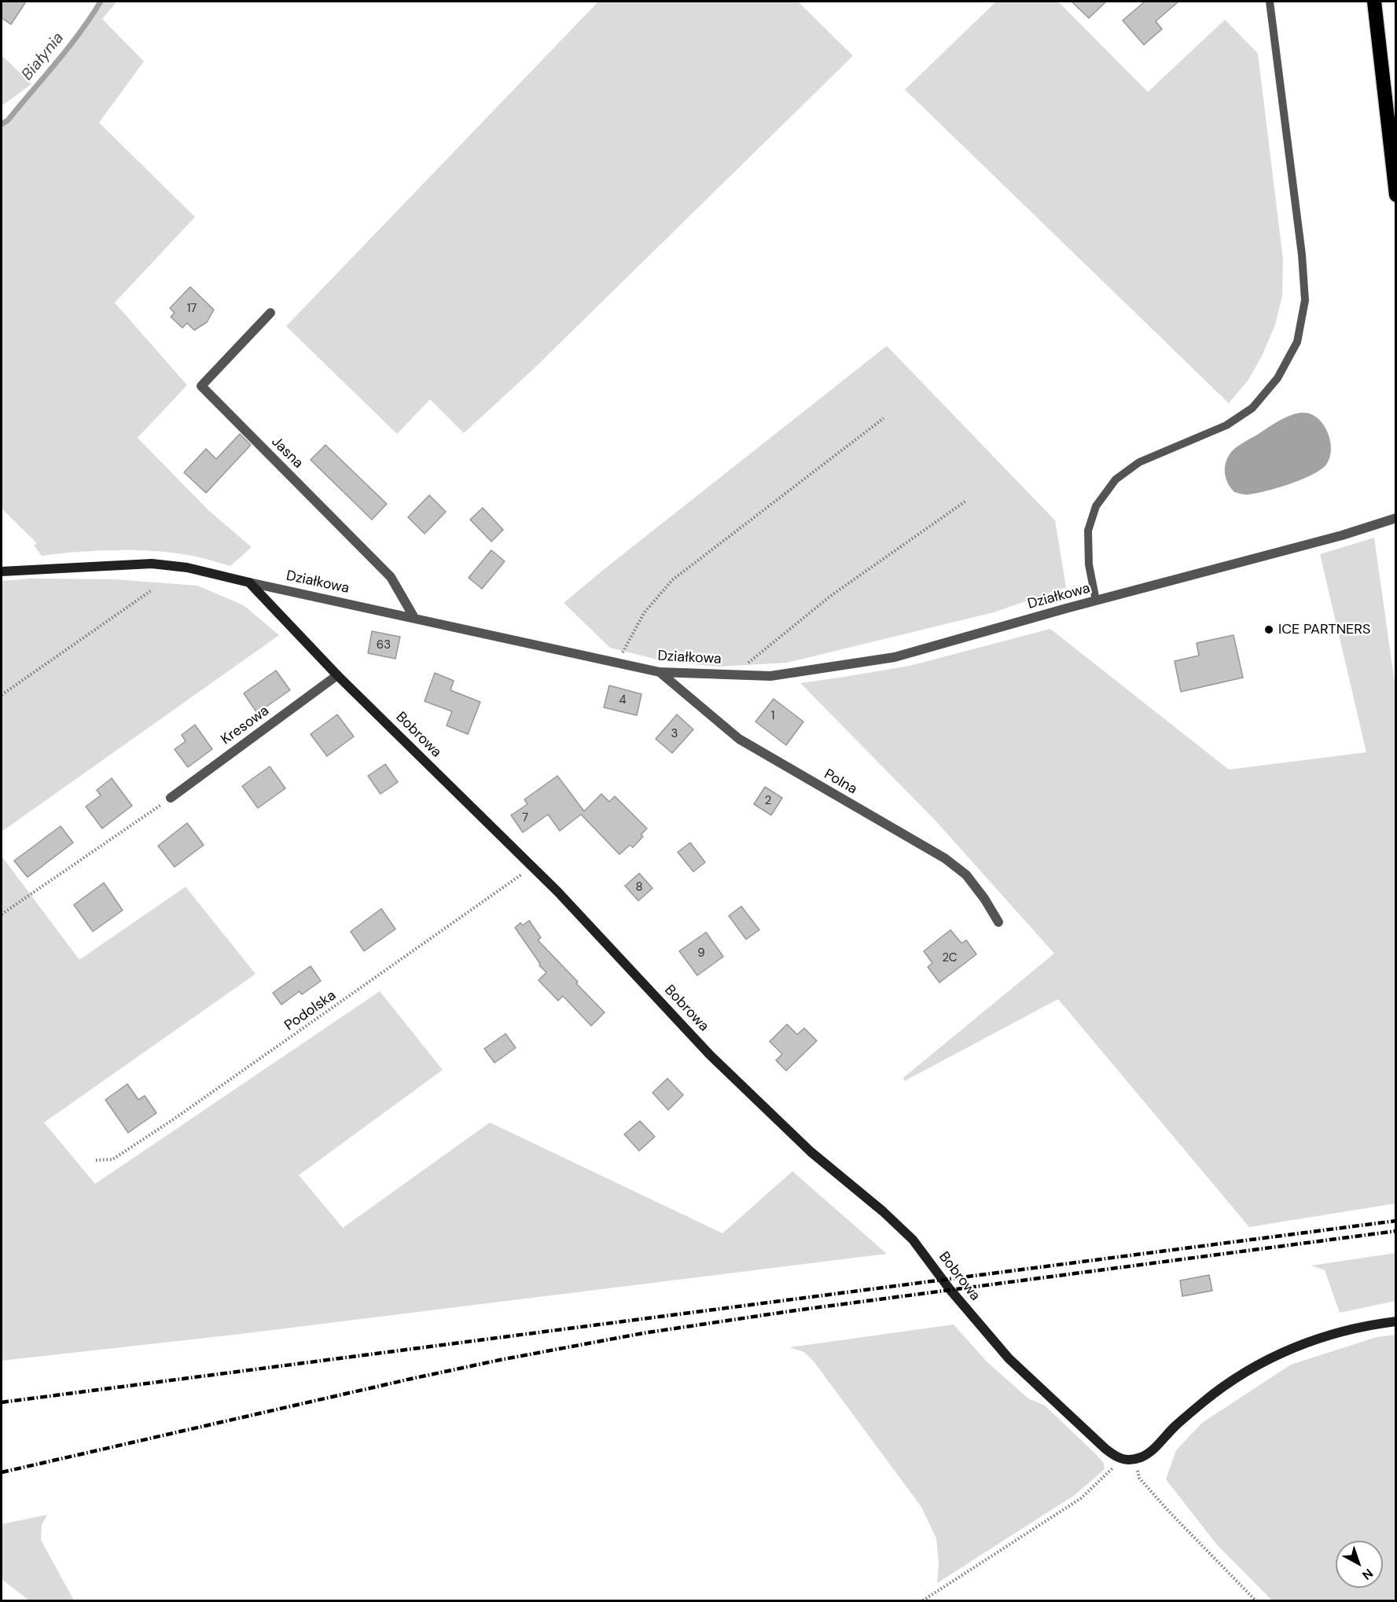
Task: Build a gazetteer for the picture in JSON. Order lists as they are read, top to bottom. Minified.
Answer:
{"streets":{"street":["Jasna","Działkowa","Kresowa","Bobrowa","Polna"],"path":["Podolska"]},"crossings":[["Jasna","Działkowa"],["Działkowa","Bobrowa"],["Działkowa","Polna"],["Kresowa","Bobrowa"],["Bobrowa","Podolska"]],"water":["Białynia"],"places":["ICE PARTNERS"],"house_numbers":["17","63","4","1","3","2","7","8","9","2C"],"north":"bottom right"}
